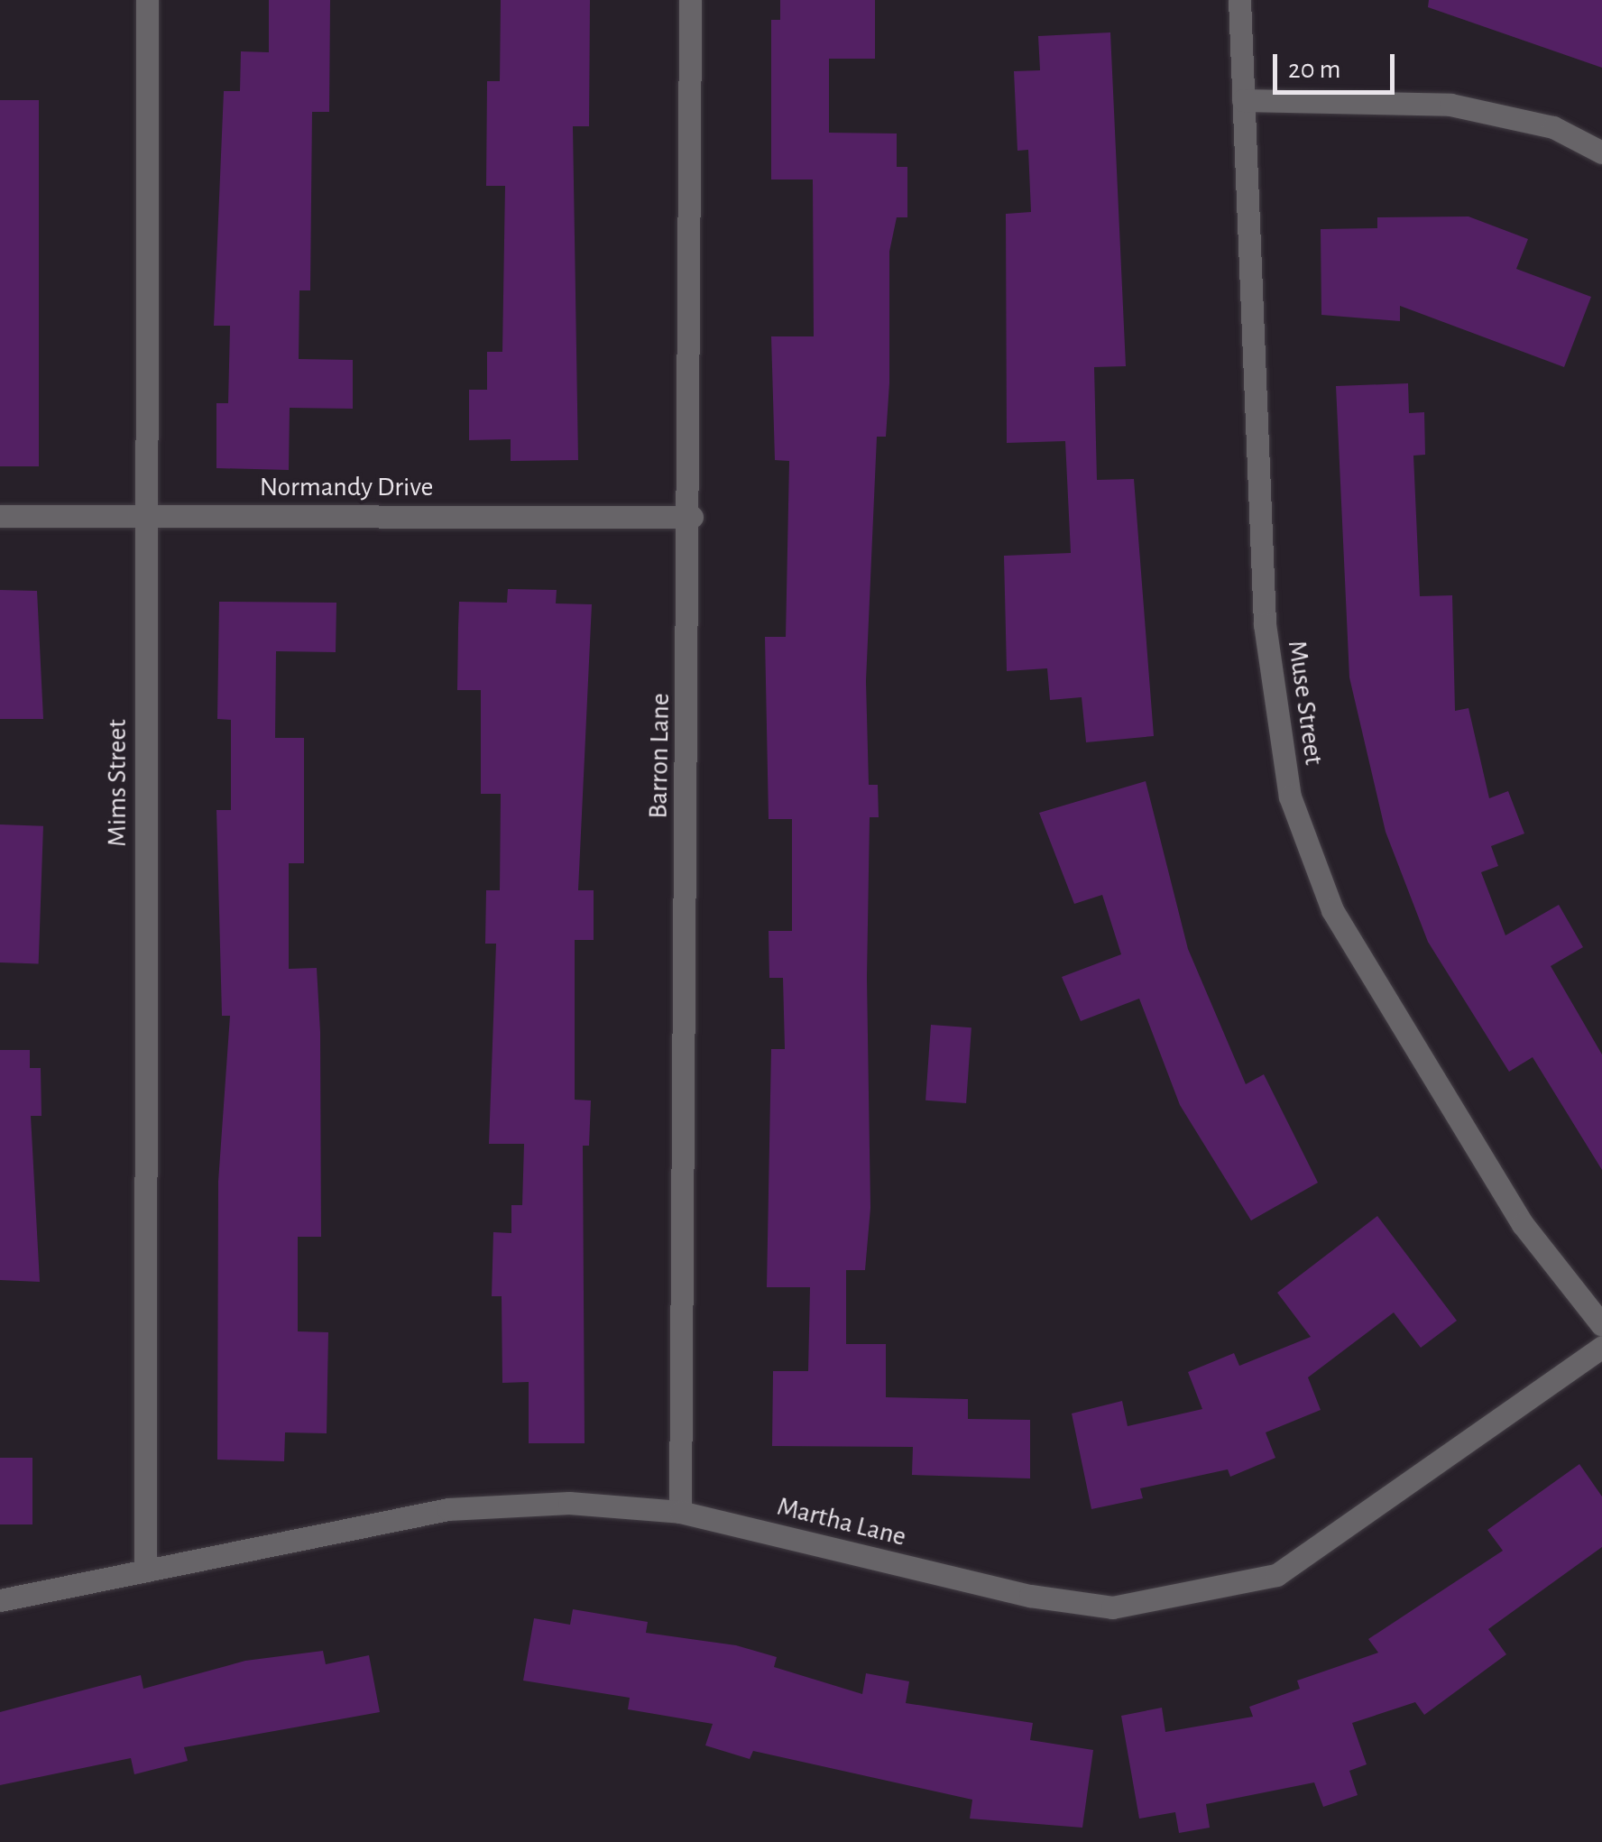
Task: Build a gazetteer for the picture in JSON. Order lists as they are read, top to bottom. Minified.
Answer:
{"streets":{"street":["Normandy Drive","Muse Street","Barron Lane","Mims Street","Martha Lane"]},"crossings":[["Normandy Drive","Barron Lane"],["Normandy Drive","Mims Street"],["Barron Lane","Martha Lane"],["Mims Street","Martha Lane"]],"scale_bar":"20 m"}
